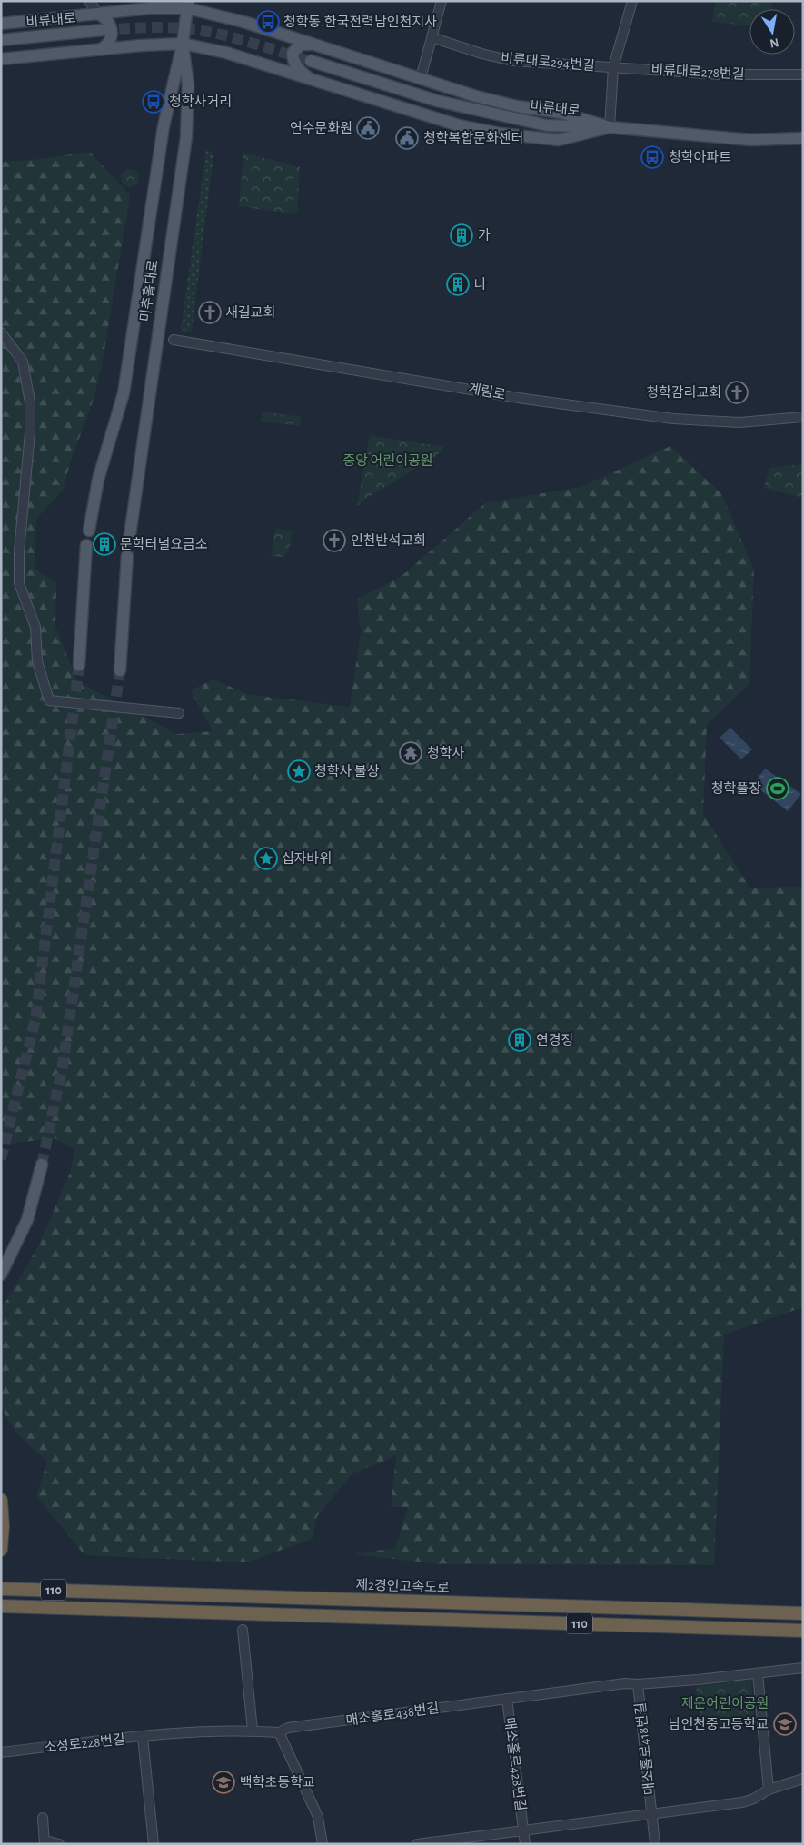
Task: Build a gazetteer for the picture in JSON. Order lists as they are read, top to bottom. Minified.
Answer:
{"streets":{"highway":["제2경인고속도로","110"],"main road":["비류대로","미추홀대로"],"street":["비류대로294번길","비류대로278번길","계림로","매소홀로438번길","소성로228번길","매소홀로418번길","매소홀로428번길"]},"crossings":[["비류대로294번길","비류대로278번길"],["매소홀로438번길","매소홀로418번길"],["매소홀로438번길","매소홀로428번길"]],"parks":["중앙 어린이공원","제운어린이공원"],"places":{"bus stop":["청학동.한국전력남인천지사","청학사거리","청학아파트"],"public building":["연수문화원","청학복합문화센터"],"building":["가","나","문학터널요금소","연경정"],"church":["새길교회","청학감리교회","인천반석교회"],"temple":["청학사"],"place":["청학사 불상","십자바위"],"sports":["청학풀장"],"school or university":["남인천중고등학교","백학초등학교"]},"north":"bottom"}
